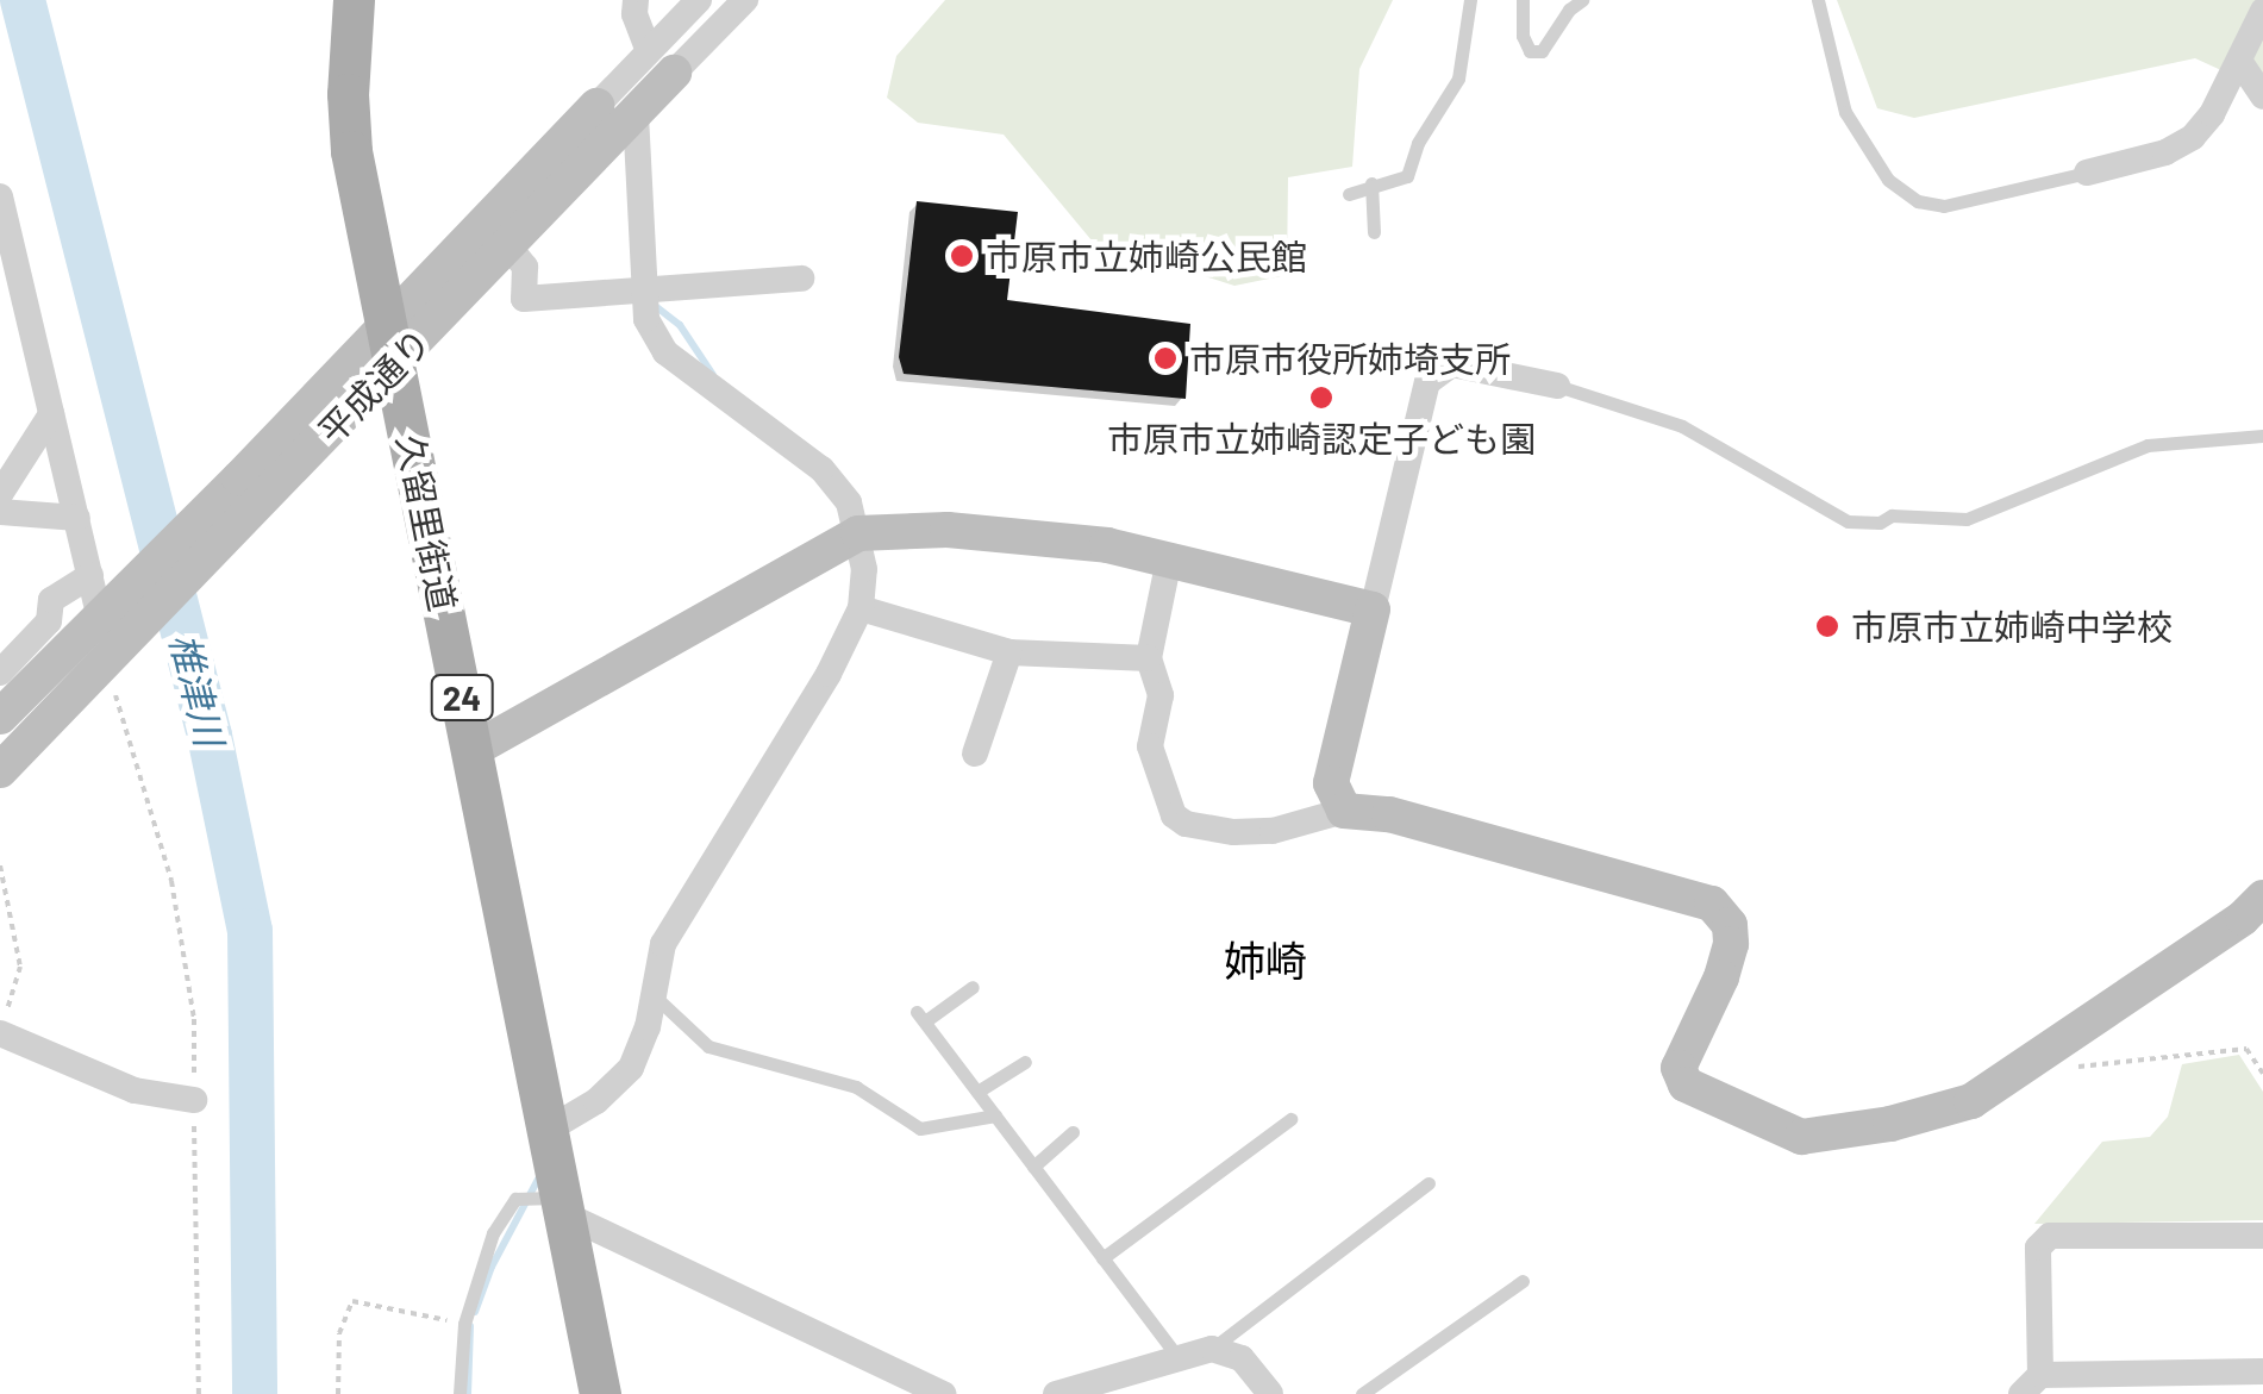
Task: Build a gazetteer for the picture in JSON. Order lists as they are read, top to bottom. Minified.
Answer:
{"streets":{"main road":["久留里街道","24"],"street":["平成通り"]},"crossings":[["平成通り","久留里街道"]],"districts":["姉崎"],"water":["椎津川"],"places":["市原市立姉崎公民館","市原市役所姉埼支所","市原市立姉崎認定子ども園","市原市立姉崎中学校"]}
